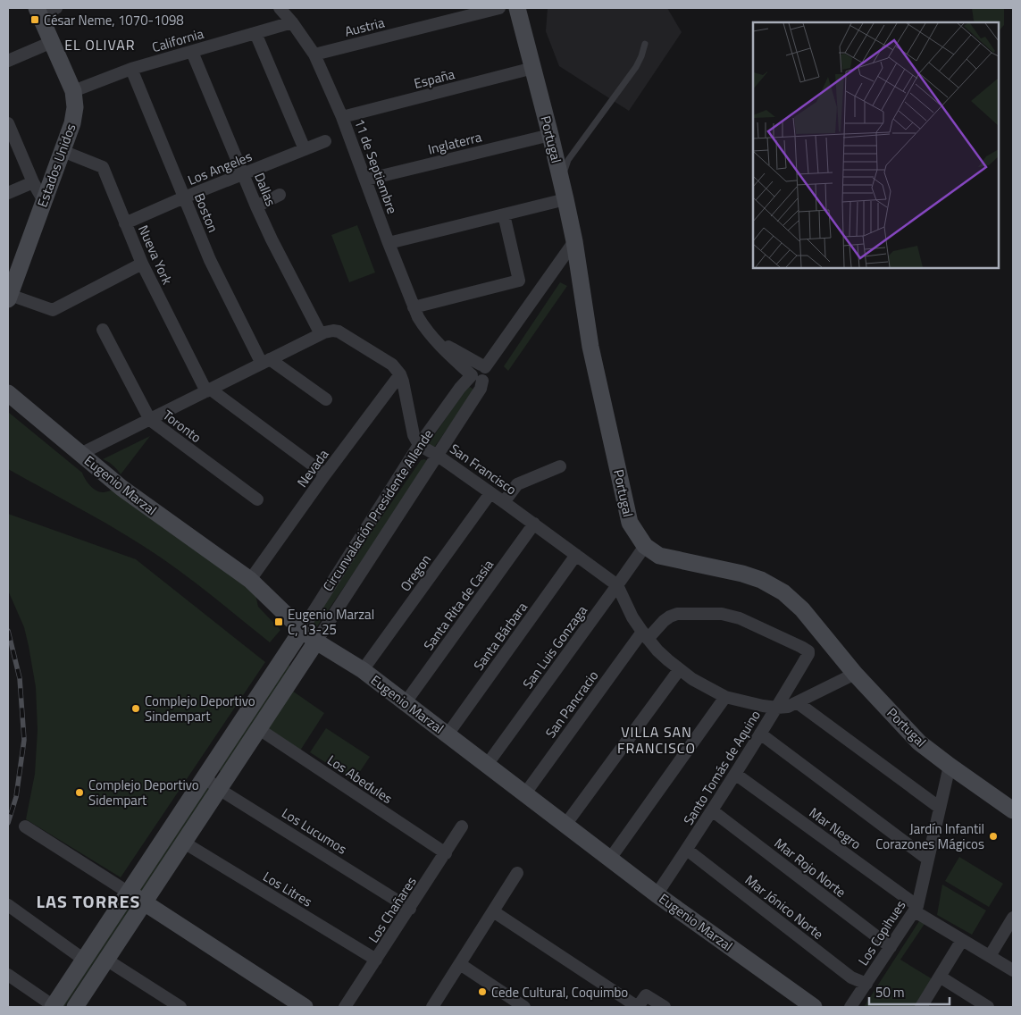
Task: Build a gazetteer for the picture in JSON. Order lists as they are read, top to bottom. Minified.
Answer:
{"streets":{"main road":["Portugal","Estados Unidos","Eugenio Marzal","Circunvalación Presidente Allende"],"street":["Austria","California","España","Inglaterra","11 de Septiembre","Los Angeles","Dallas","Boston","Nueva York","Toronto","Nevada","San Francisco","Oregon","Santa Rita de Casia","Santa Bárbara","San Luis Gonzaga","San Pancracio","Santo Tomás de Aquino","Los Abedules","Mar Negro","Los Lucumos","Mar Rojo Norte","Los Litres","Mar Jónico Norte","Los Chañares","Los Copihues"]},"crossings":[["Austria","11 de Septiembre"],["California","Estados Unidos"],["California","11 de Septiembre"],["California","Dallas"],["California","Boston"],["España","Portugal"],["España","11 de Septiembre"],["Portugal","Inglaterra"],["Portugal","San Francisco"],["Portugal","San Luis Gonzaga"],["Portugal","Los Copihues"],["Inglaterra","11 de Septiembre"],["Estados Unidos","Nueva York"],["11 de Septiembre","Circunvalación Presidente Allende"],["Los Angeles","Dallas"],["Los Angeles","Boston"],["Los Angeles","Nueva York"],["Nueva York","Nevada"],["Nevada","Eugenio Marzal"],["San Francisco","Circunvalación Presidente Allende"],["San Francisco","Oregon"],["San Francisco","Santa Rita de Casia"],["San Francisco","Santa Bárbara"],["San Francisco","San Luis Gonzaga"],["San Francisco","San Pancracio"],["San Francisco","Santo Tomás de Aquino"],["Eugenio Marzal","Circunvalación Presidente Allende"],["Eugenio Marzal","Oregon"],["Eugenio Marzal","Santa Rita de Casia"],["Eugenio Marzal","Santa Bárbara"],["Eugenio Marzal","San Luis Gonzaga"],["Eugenio Marzal","San Pancracio"],["Eugenio Marzal","Santo Tomás de Aquino"],["Circunvalación Presidente Allende","Los Abedules"],["Circunvalación Presidente Allende","Los Lucumos"],["Circunvalación Presidente Allende","Los Litres"],["San Pancracio","Santo Tomás de Aquino"],["Santo Tomás de Aquino","Mar Negro"],["Santo Tomás de Aquino","Mar Rojo Norte"],["Santo Tomás de Aquino","Mar Jónico Norte"],["Los Abedules","Los Chañares"],["Mar Negro","Los Copihues"],["Los Lucumos","Los Chañares"],["Mar Rojo Norte","Los Copihues"],["Los Litres","Los Chañares"],["Mar Jónico Norte","Los Copihues"]],"districts":["EL OLIVAR","VILLA SAN FRANCISCO","LAS TORRES"],"places":{"transit":["César Neme, 1070-1098","Eugenio Marzal C, 13-25"],"other":["Complejo Deportivo Sindempart","Complejo Deportivo Sidempart","Jardín Infantil Corazones Mágicos","Cede Cultural, Coquimbo"]},"scale_bar":"50 m"}
